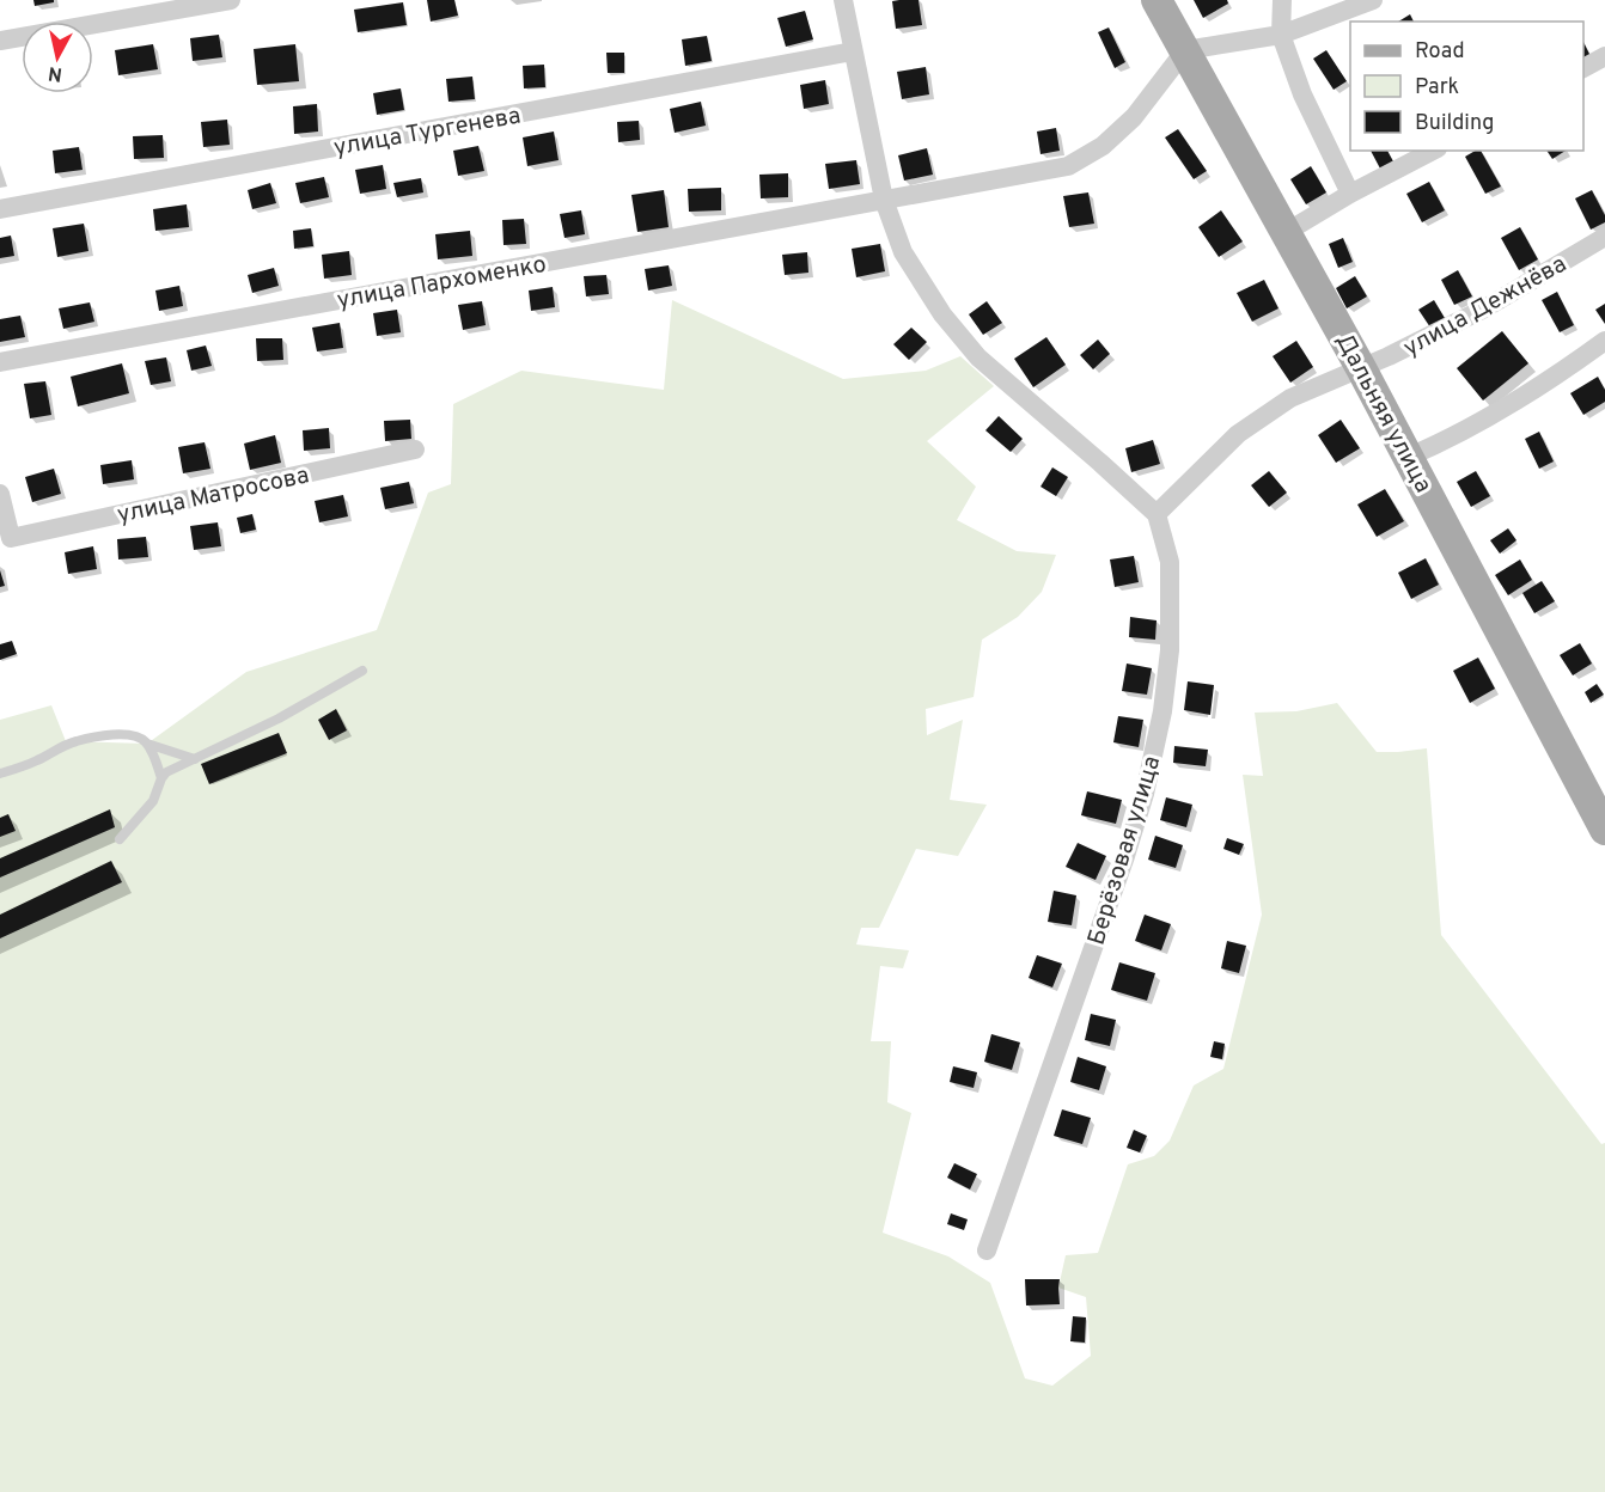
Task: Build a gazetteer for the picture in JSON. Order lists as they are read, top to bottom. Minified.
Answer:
{"streets":{"main road":["Дальняя улица"],"street":["улица Тургенева","улица Пархоменко","улица Дежнёва","улица Матросова","Берёзовая улица"]},"crossings":[["улица Пархоменко","Дальняя улица"],["улица Дежнёва","Дальняя улица"],["улица Дежнёва","Берёзовая улица"]],"legend":["Road","Park","Building"],"north":"bottom"}
